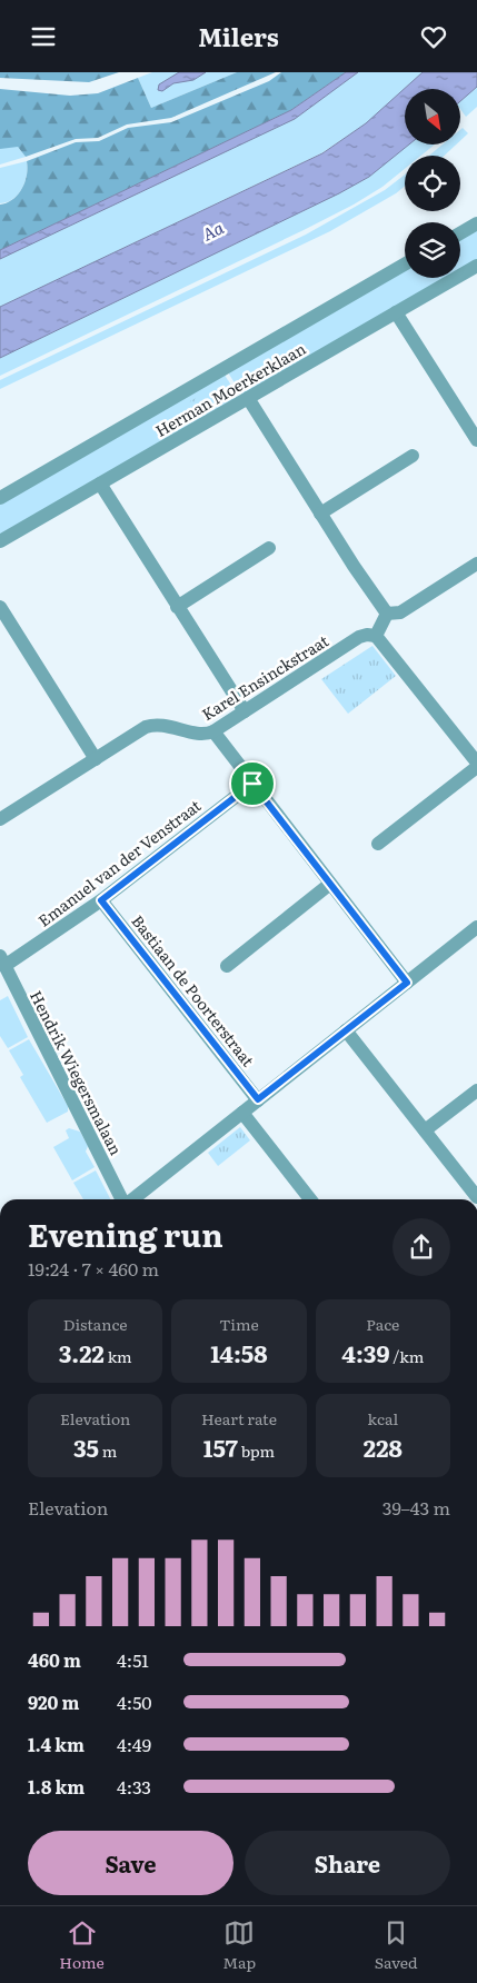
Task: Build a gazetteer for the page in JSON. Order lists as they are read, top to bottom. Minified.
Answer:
{"streets":{"street":["Herman Moerkerklaan","Karel Ensinckstraat","Emanuel van der Venstraat","Bastiaan de Poorterstraat","Hendrik Wiegersmalaan"]},"crossings":[["Emanuel van der Venstraat","Bastiaan de Poorterstraat"],["Emanuel van der Venstraat","Hendrik Wiegersmalaan"]],"water":["Aa"],"north":"bottom right","page":{"header":"Milers","heading":["Evening run","19:24 · 7 × 460 m"],"stats":[["Distance","3.22 km"],["Time","14:58"],["Pace","4:39 /km"],["Elevation","35 m"],["Heart rate","157 bpm"],["kcal","228"]],"chart":["Elevation","39–43 m"],"list":[{"name":"460 m","note":"4:51"},{"name":"920 m","note":"4:50"},{"name":"1.4 km","note":"4:49"},{"name":"1.8 km","note":"4:33"}],"buttons":["Save","Share"],"tabs":["Home","Map","Saved"]}}
